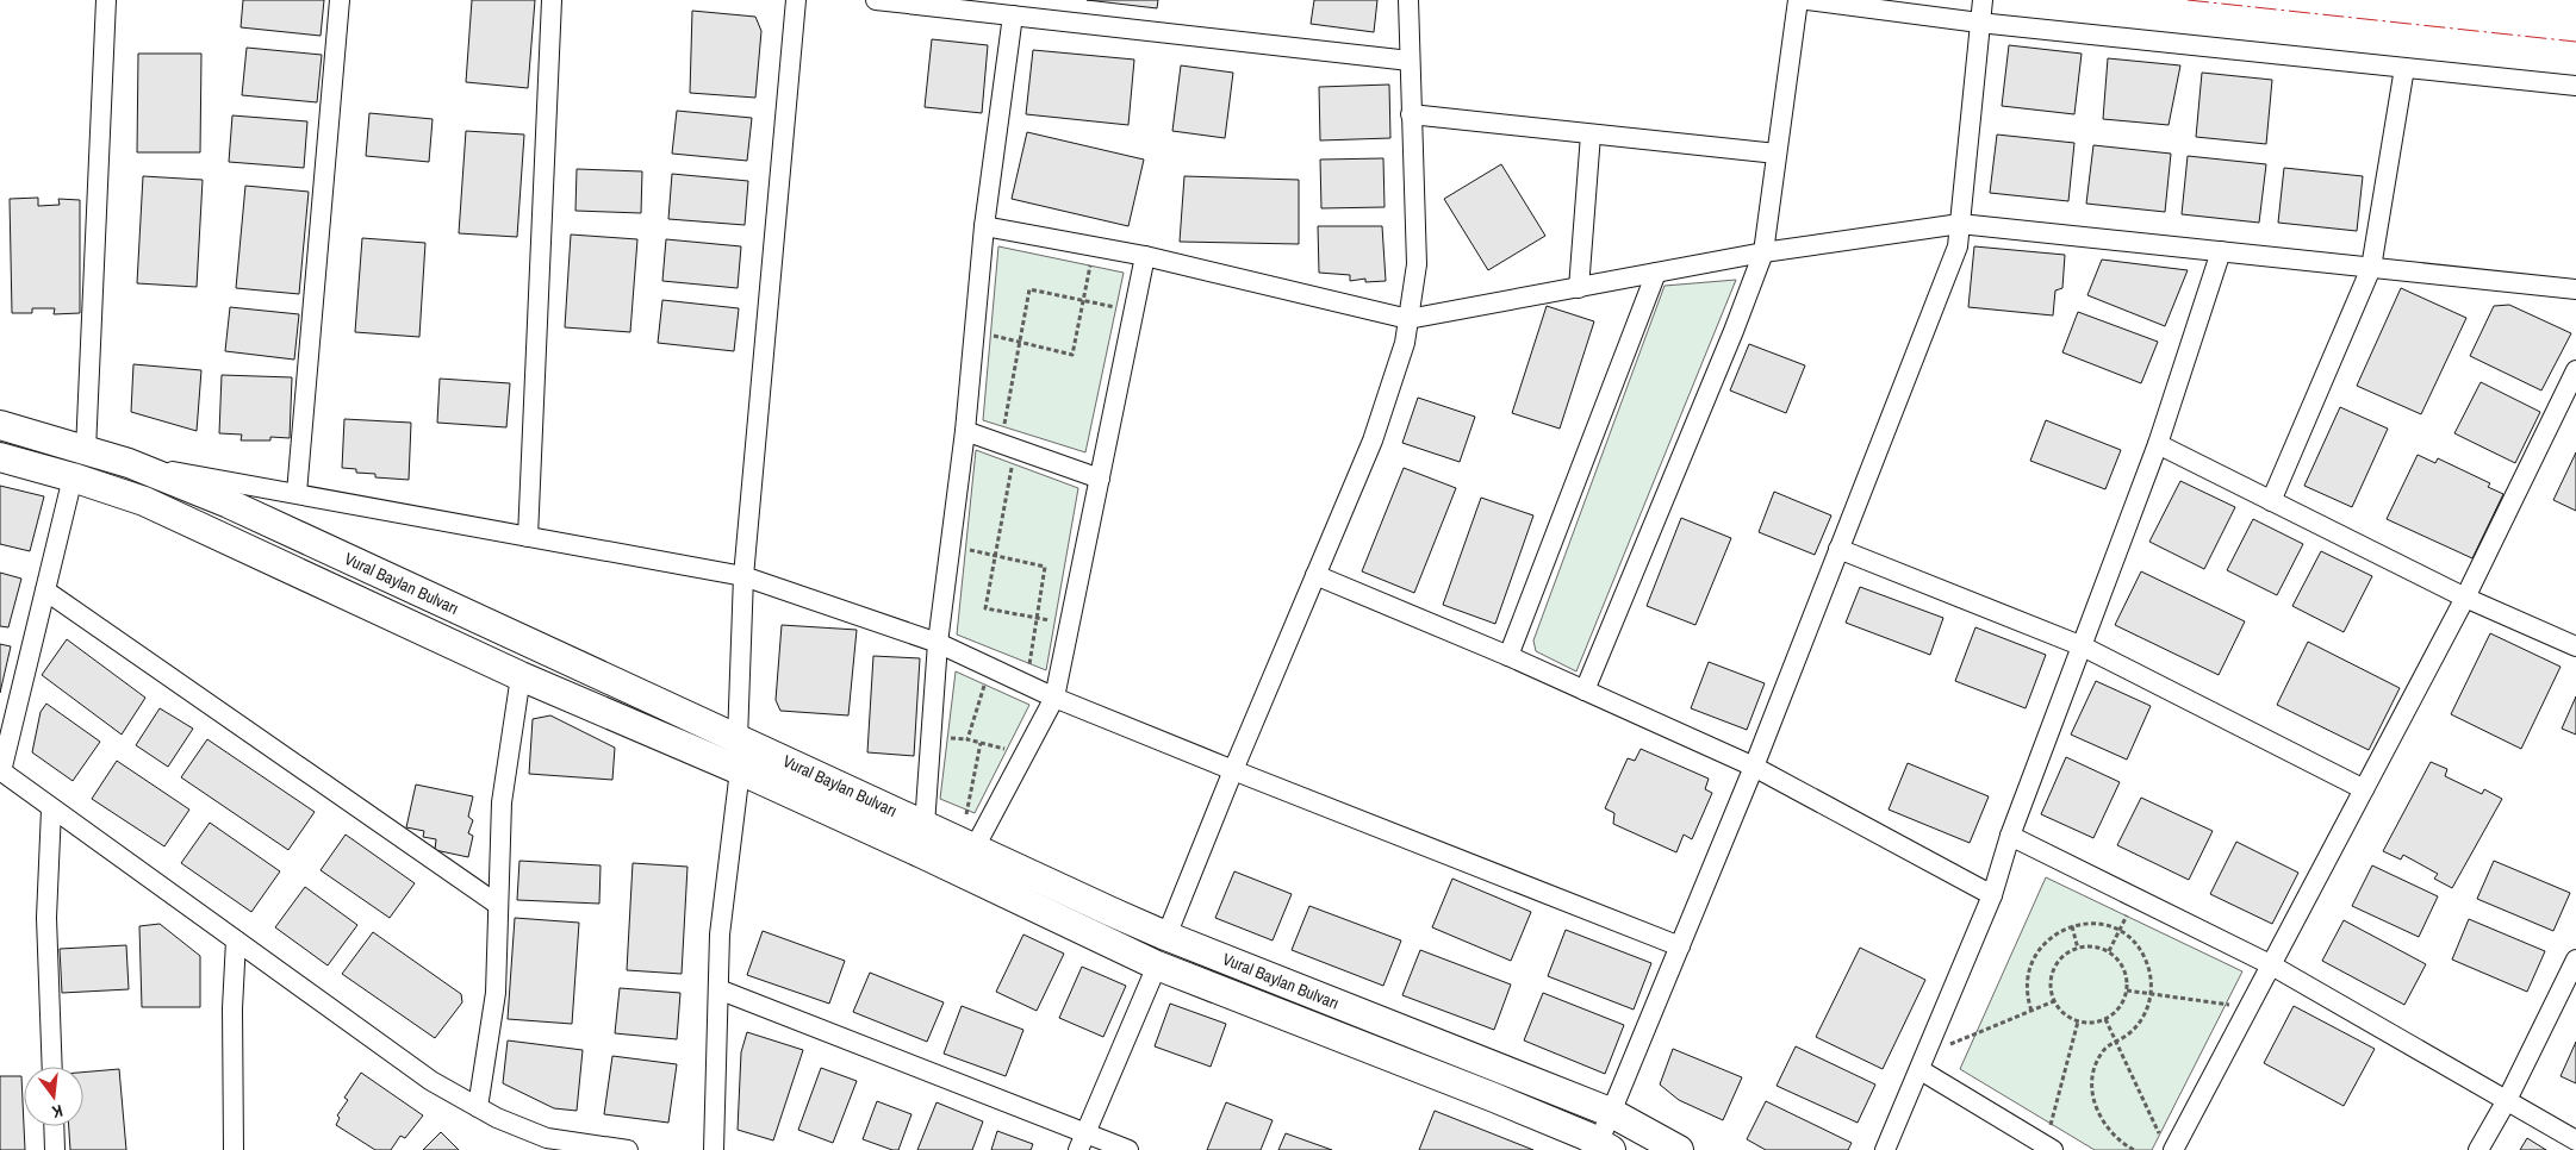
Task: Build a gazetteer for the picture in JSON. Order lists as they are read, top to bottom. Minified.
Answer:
{"streets":{"main road":["Vural Baylan Bulvarı"]},"north":"bottom"}
